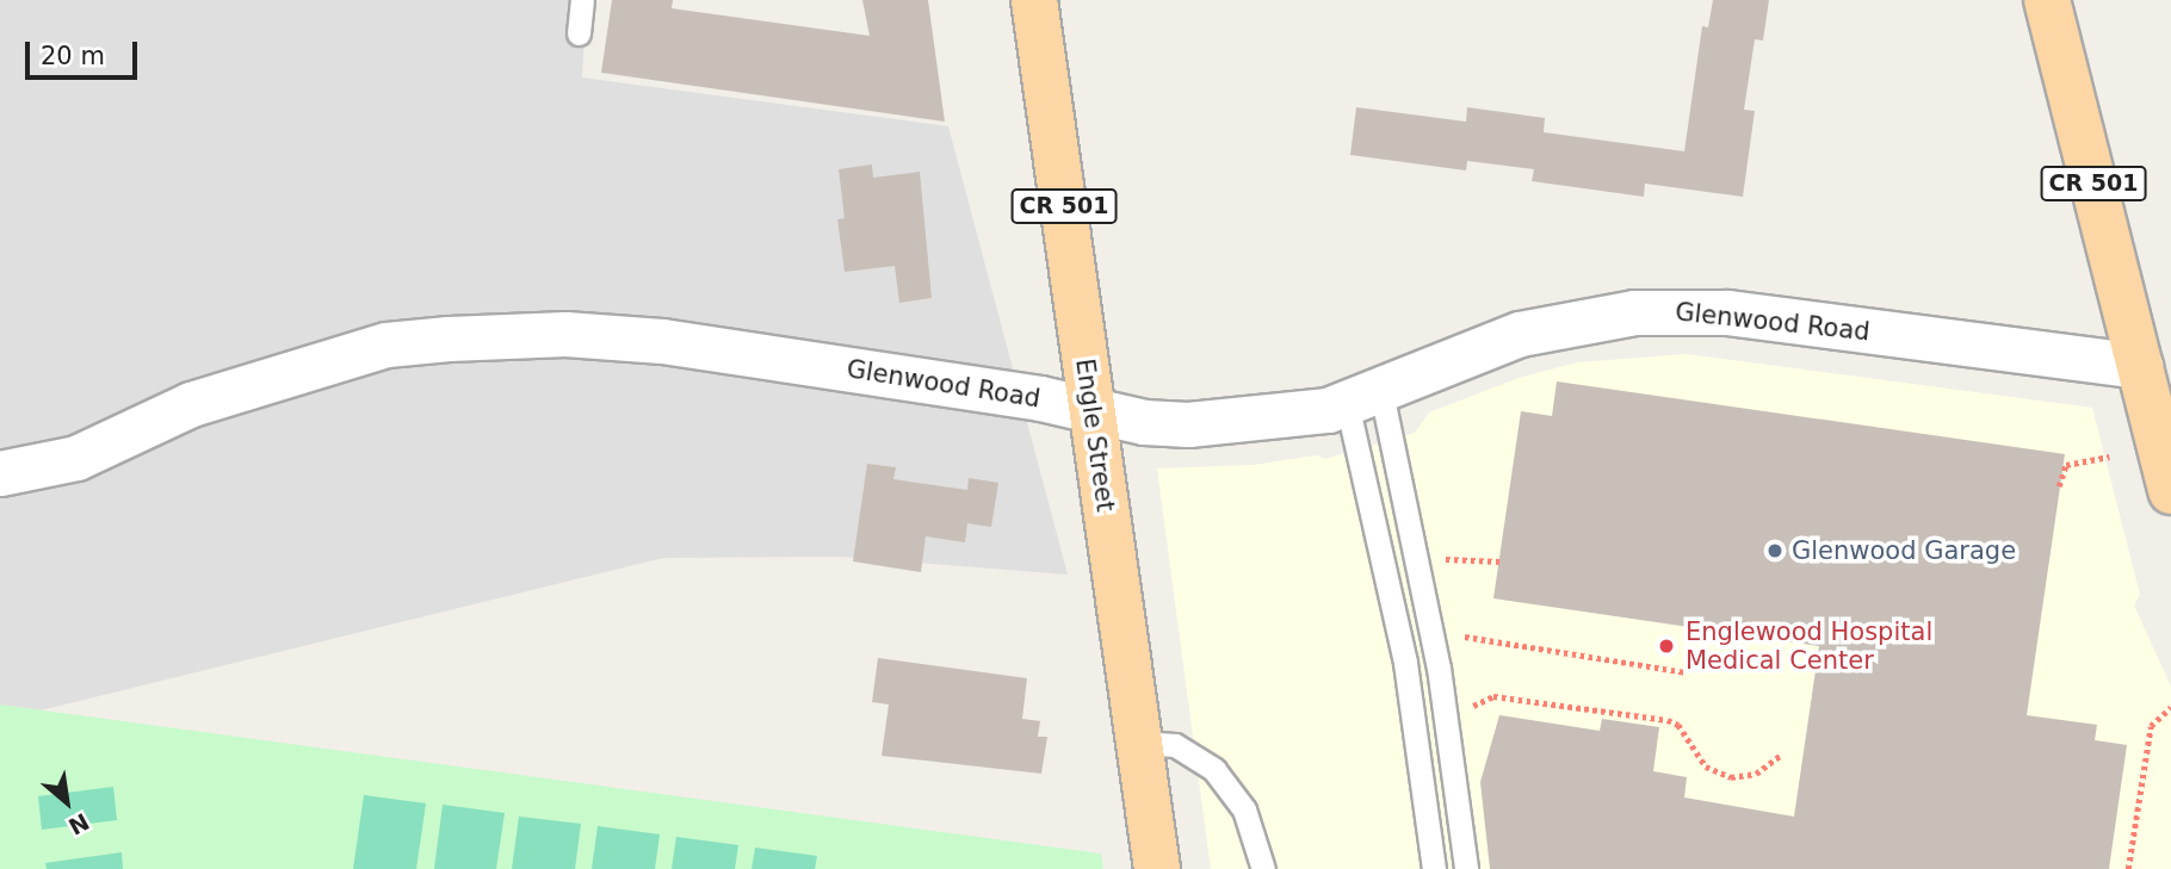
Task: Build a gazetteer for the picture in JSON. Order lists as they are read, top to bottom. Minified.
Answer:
{"streets":{"main road":["CR 501","Engle Street"],"street":["Glenwood Road"]},"crossings":[["CR 501","Glenwood Road"],["Glenwood Road","Engle Street"]],"places":["Glenwood Garage","Englewood Hospital Medical Center"],"scale_bar":"20 m","north":"bottom right"}
